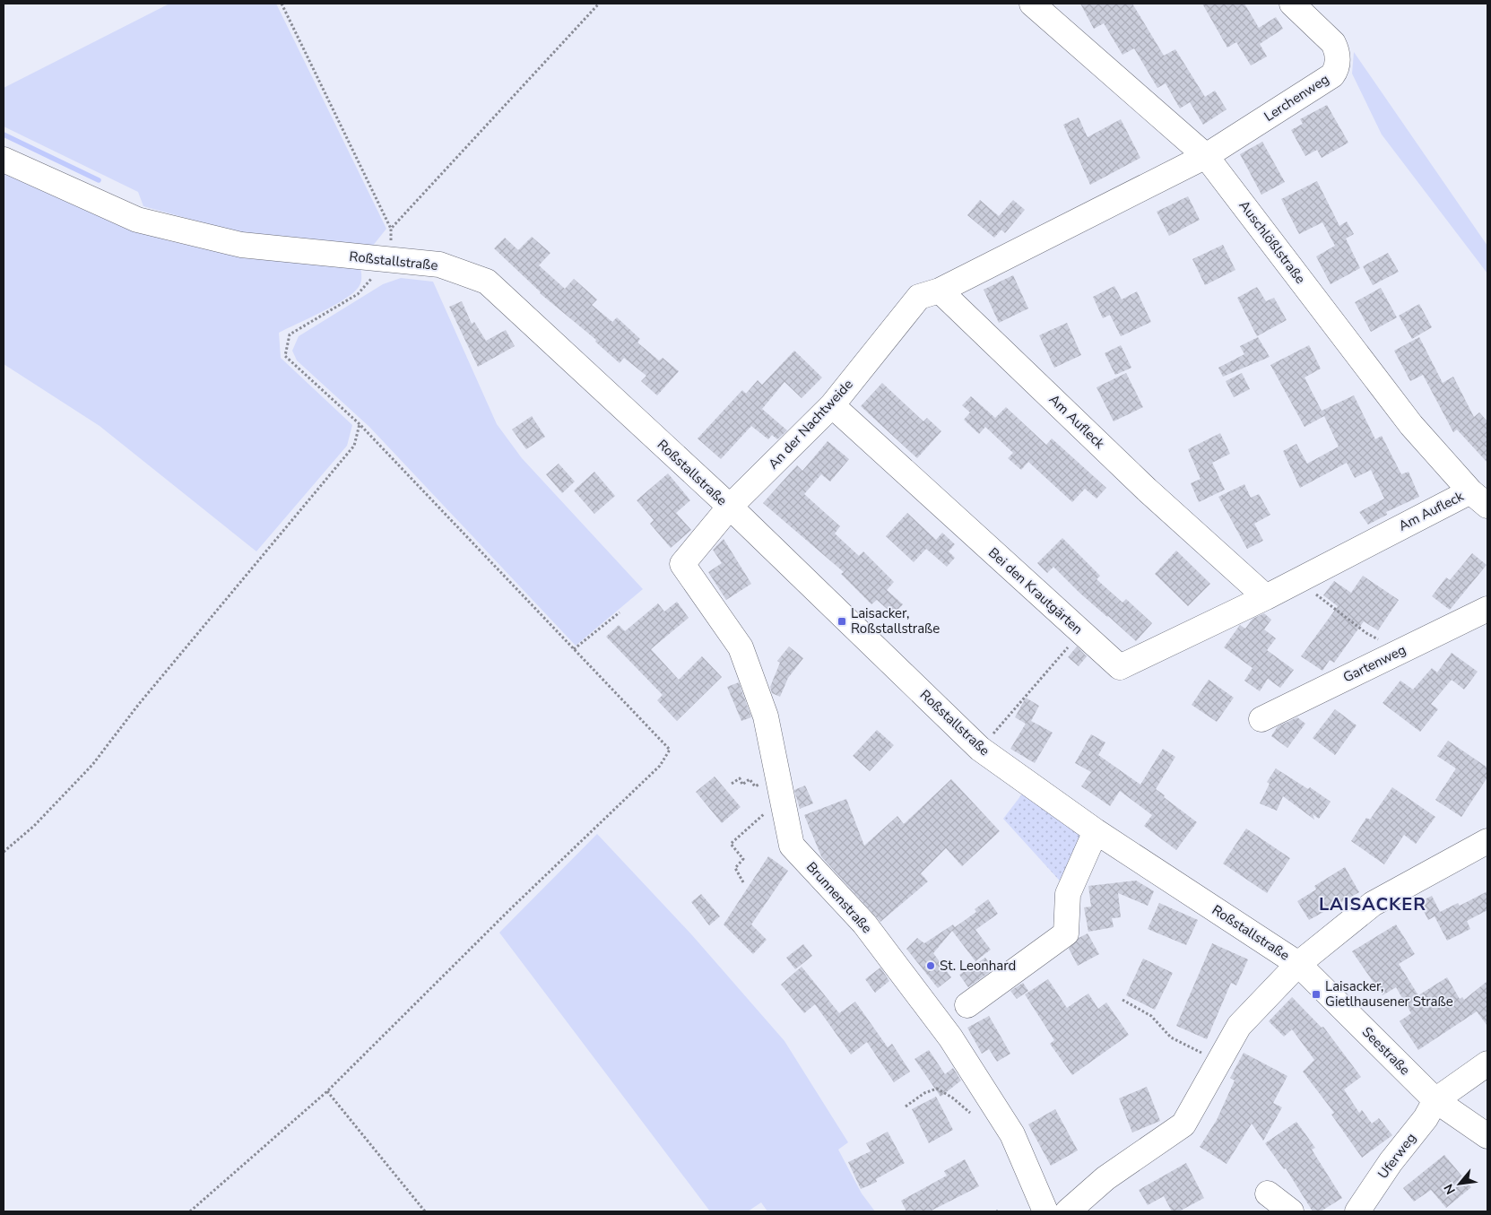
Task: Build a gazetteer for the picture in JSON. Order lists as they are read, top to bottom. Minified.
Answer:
{"streets":{"street":["Lerchenweg","Auschlößlstraße","Roßstallstraße","Am Aufleck","An der Nachtweide","Bei den Krautgärten","Gartenweg","Brunnenstraße","Seestraße","Uferweg"]},"crossings":[["Lerchenweg","Auschlößlstraße"],["Auschlößlstraße","Am Aufleck"],["Roßstallstraße","An der Nachtweide"],["Roßstallstraße","Seestraße"],["Am Aufleck","An der Nachtweide"],["Am Aufleck","Bei den Krautgärten"],["An der Nachtweide","Bei den Krautgärten"],["An der Nachtweide","Brunnenstraße"],["Seestraße","Uferweg"]],"districts":["LAISACKER"],"places":{"transit":["Laisacker, Roßstallstraße","Laisacker, Gietlhausener Straße"],"other":["St. Leonhard"]},"north":"bottom left"}
